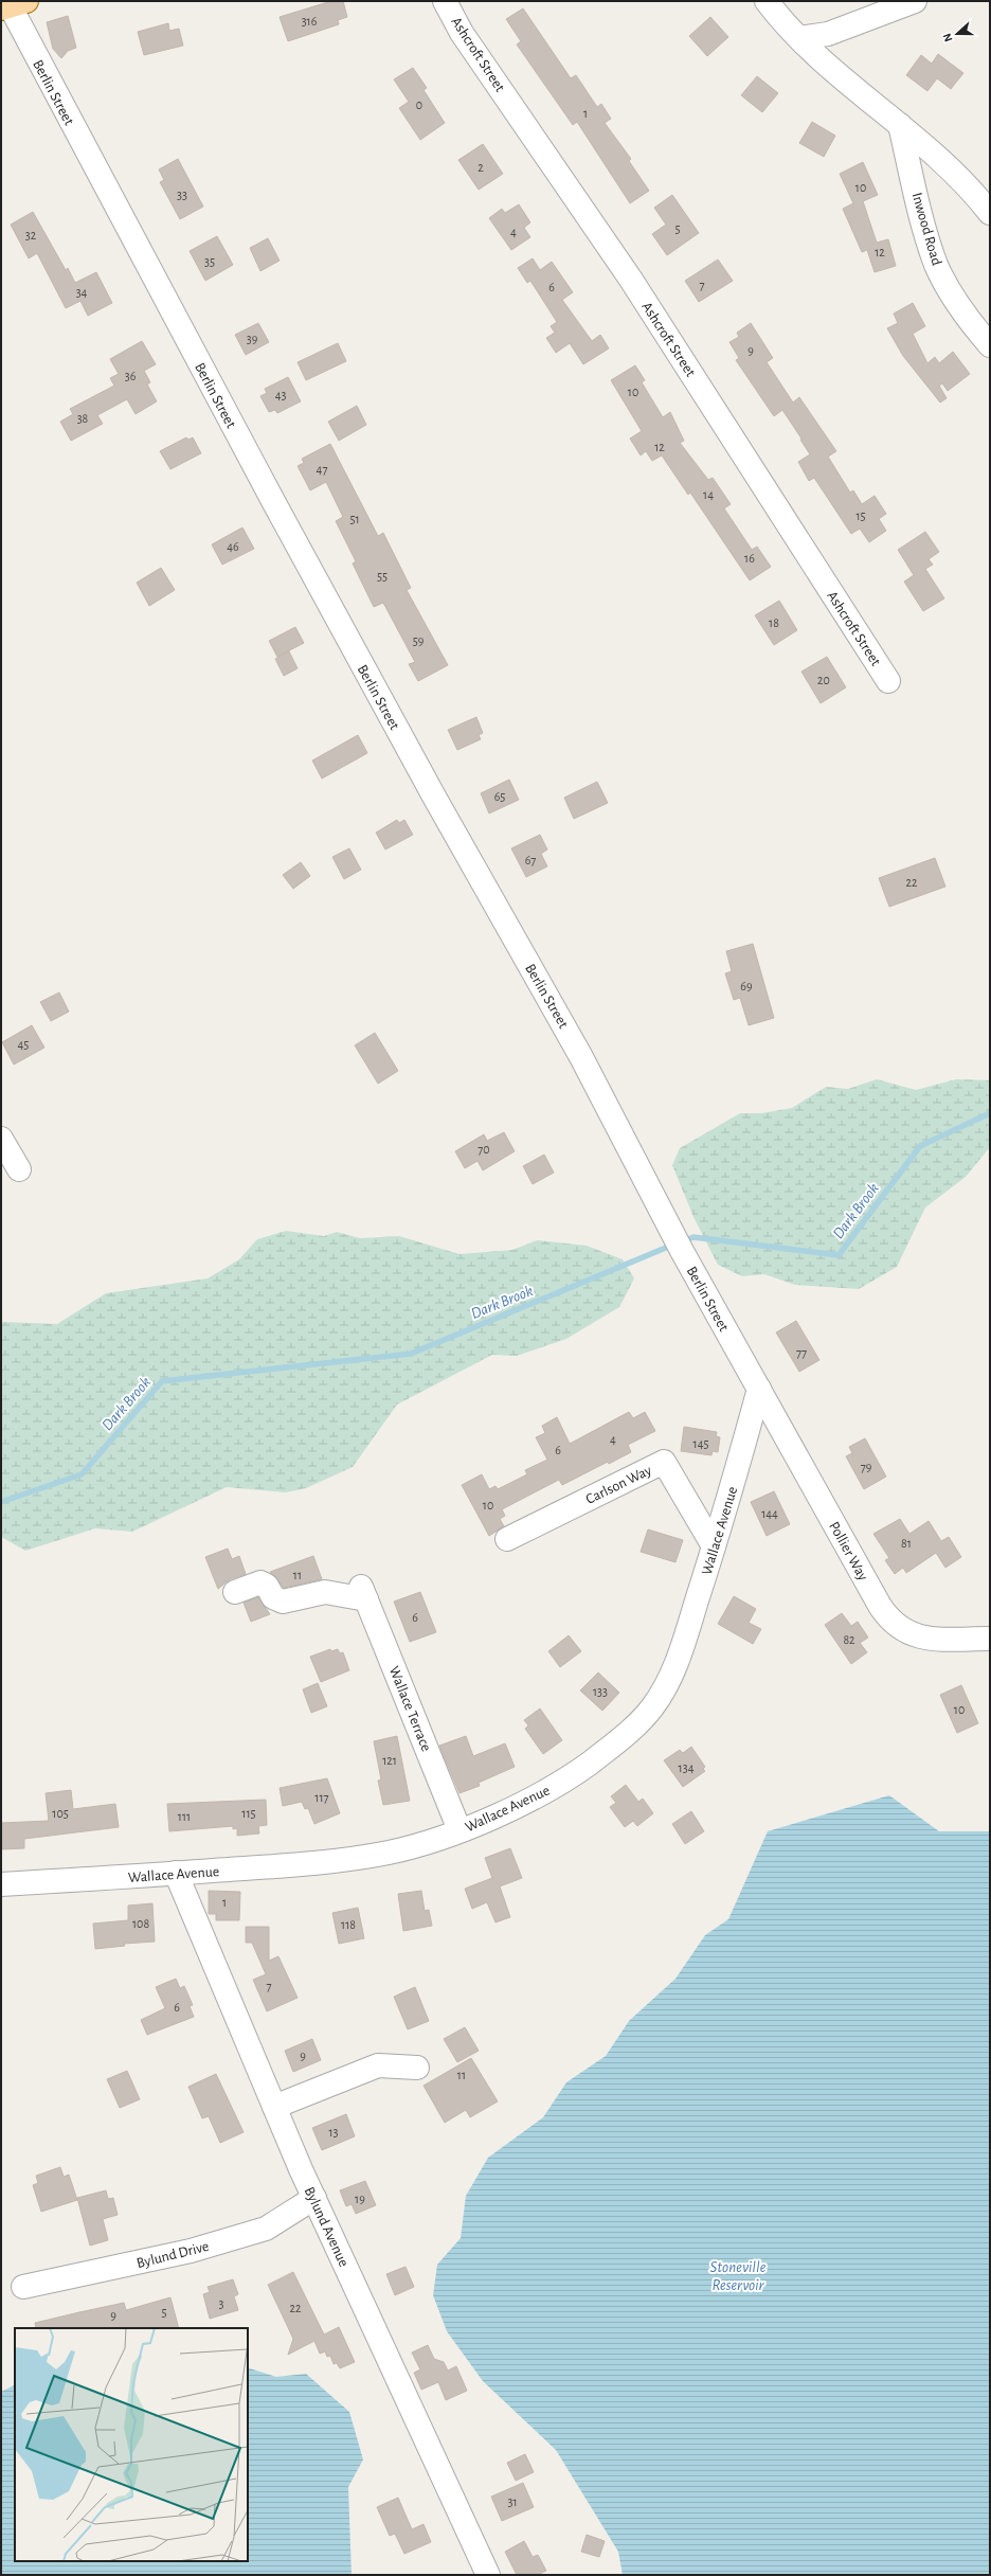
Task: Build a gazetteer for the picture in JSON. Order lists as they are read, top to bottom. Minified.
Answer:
{"streets":{"street":["Ashcroft Street","Berlin Street","Inwood Road","Carlson Way","Wallace Avenue","Pollier Way","Wallace Terrace","Bylund Avenue","Bylund Drive"]},"crossings":[["Berlin Street","Wallace Avenue"],["Berlin Street","Pollier Way"],["Carlson Way","Wallace Avenue"],["Wallace Avenue","Pollier Way"],["Wallace Avenue","Wallace Terrace"],["Wallace Avenue","Bylund Avenue"],["Bylund Avenue","Bylund Drive"]],"water":["Dark Brook","Stoneville Reservoir"],"house_numbers":["316","0","1","2","10","33","5","4","32","12","35","7","6","34","39","9","36","10","43","38","12","47","14","15","51","46","16","55","18","59","20","65","67","22","69","45","70","77","4","145","6","79","10","144","81","11","6","82","133","10","121","134","117","105","115","111","1","108","118","7","6","9","11","13","19","3","22","5","9","31"],"north":"left"}
